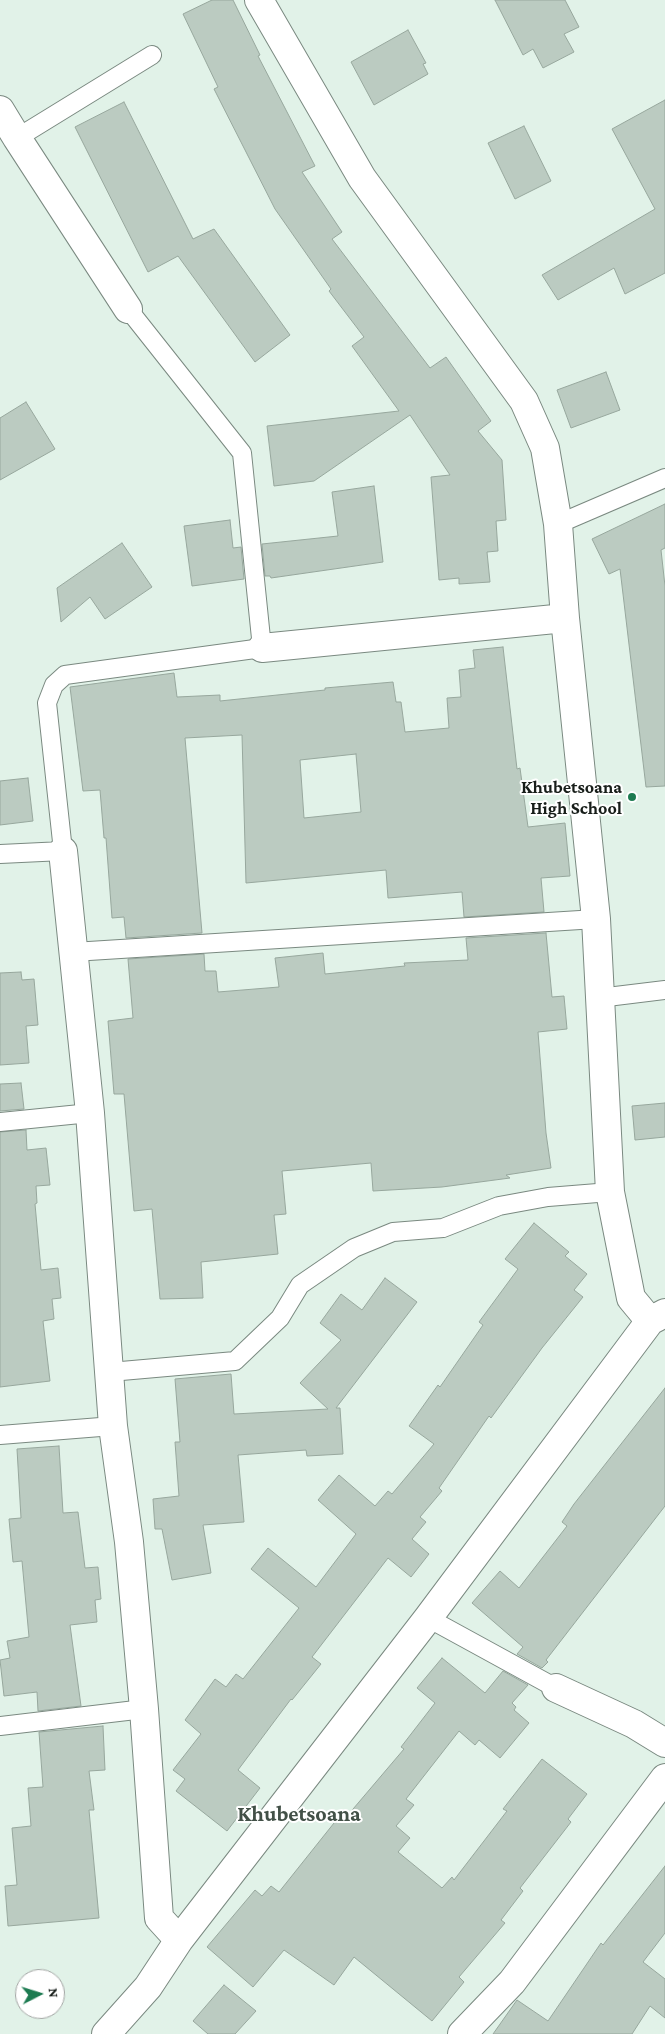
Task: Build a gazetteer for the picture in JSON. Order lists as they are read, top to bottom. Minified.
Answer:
{"districts":["Khubetsoana"],"places":["Khubetsoana High School"],"north":"right"}
